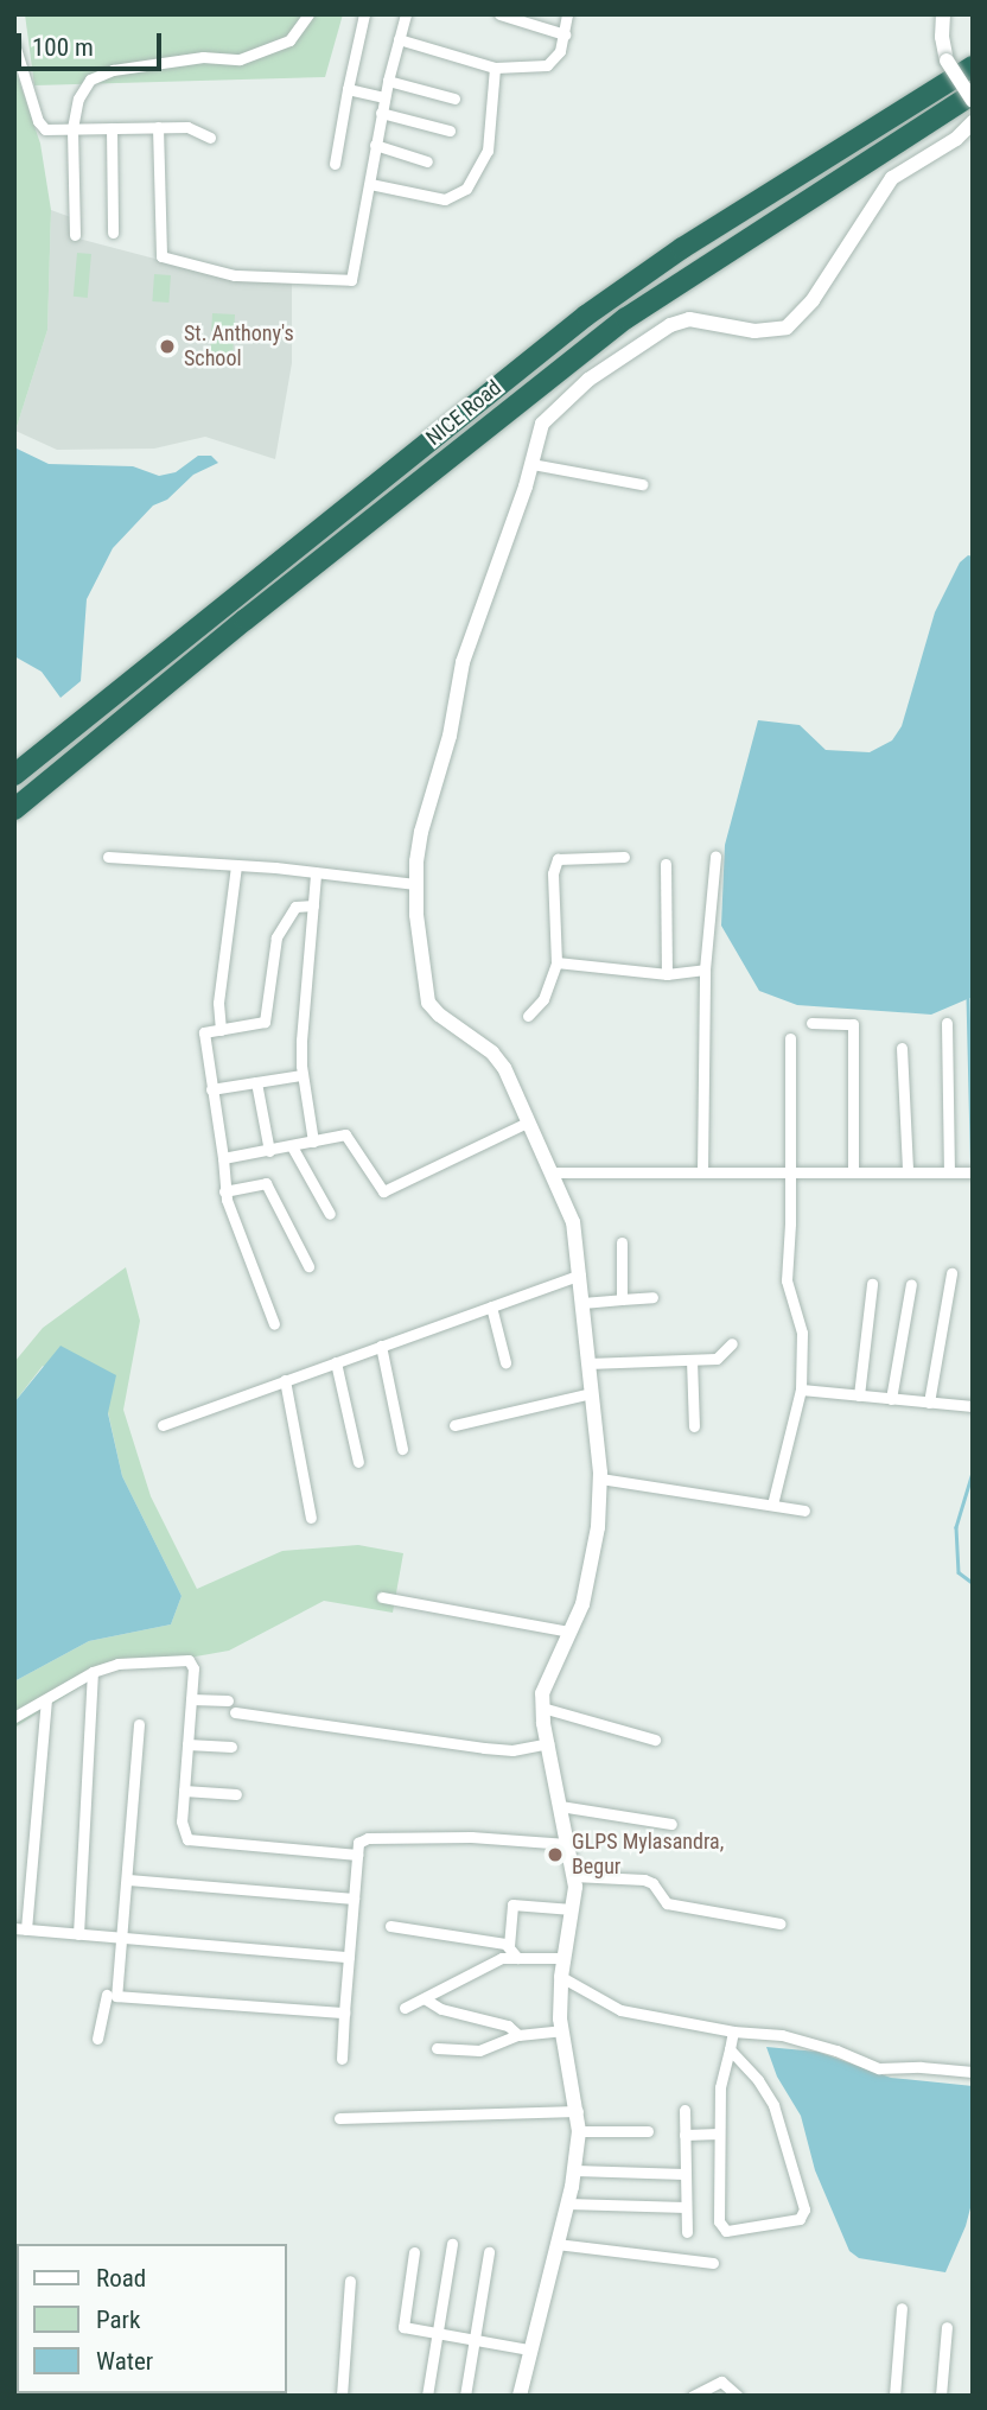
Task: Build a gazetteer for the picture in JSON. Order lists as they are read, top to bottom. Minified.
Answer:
{"streets":{"highway":["NICE Road"]},"places":["St. Anthony's School","GLPS Mylasandra, Begur"],"legend":["Road","Park","Water"],"scale_bar":"100 m"}
